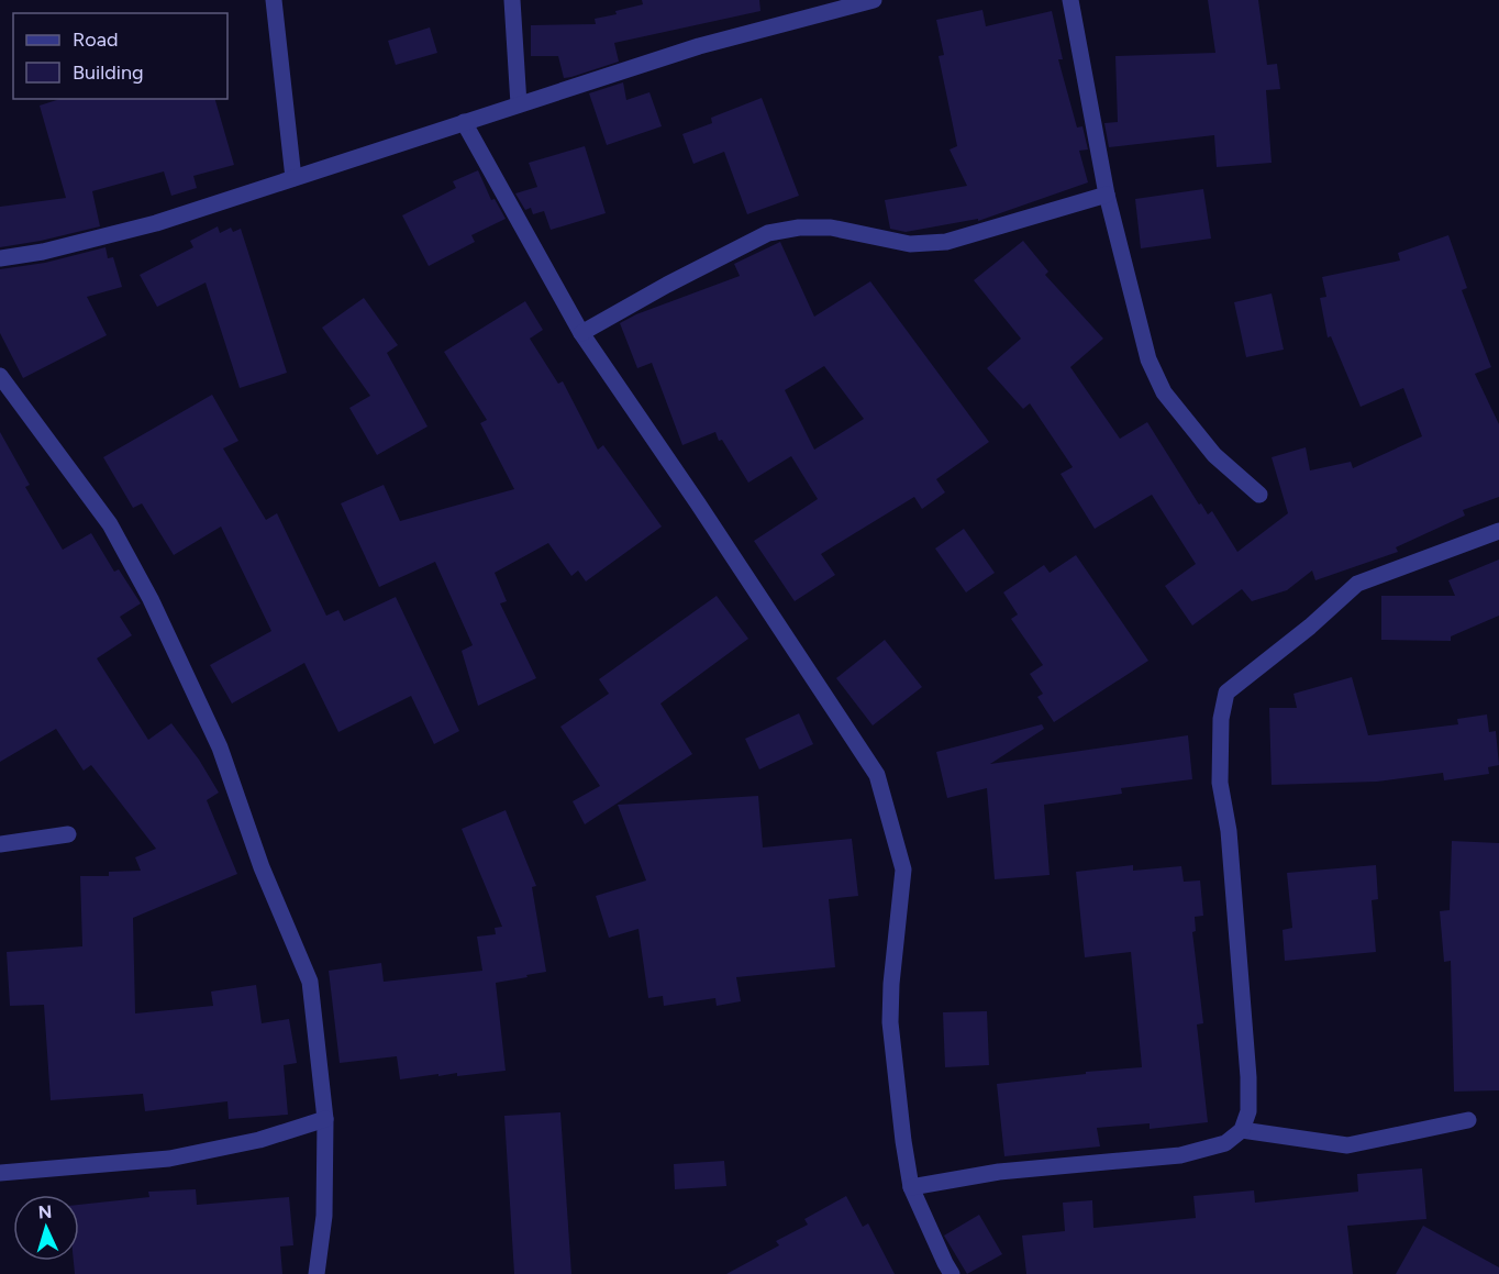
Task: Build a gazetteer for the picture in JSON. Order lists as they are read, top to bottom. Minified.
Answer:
{"legend":["Road","Building"],"north":"top"}
